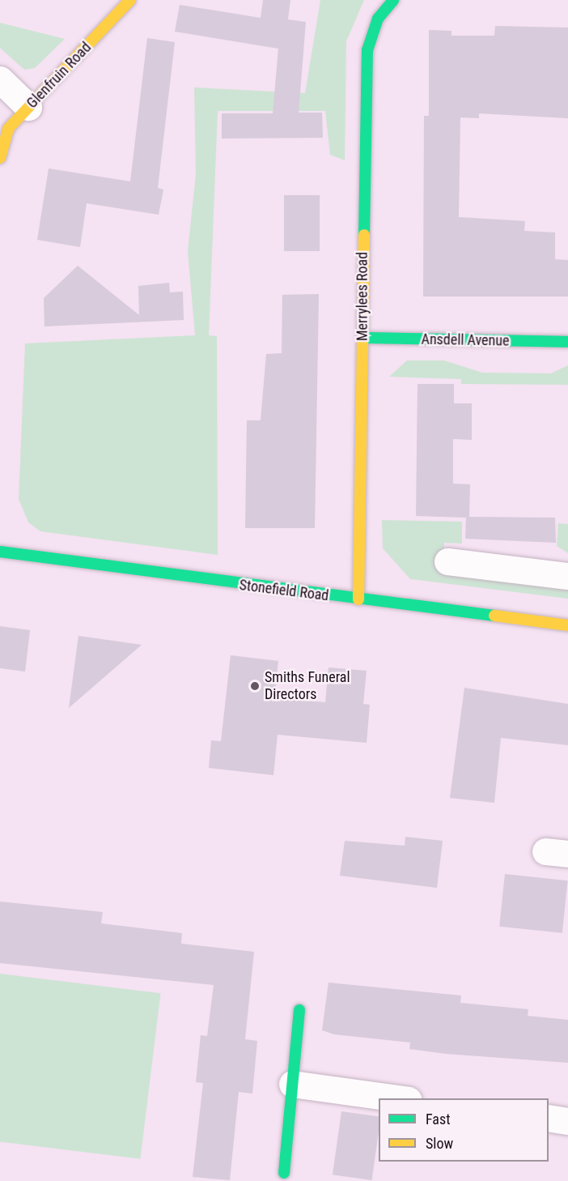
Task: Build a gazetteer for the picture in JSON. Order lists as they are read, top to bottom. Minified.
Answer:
{"streets":{"street":["Glenfruin Road","Merrylees Road","Ansdell Avenue","Stonefield Road"]},"crossings":[["Merrylees Road","Ansdell Avenue"],["Merrylees Road","Stonefield Road"]],"places":["Smiths Funeral Directors"],"legend":["Fast","Slow"]}
